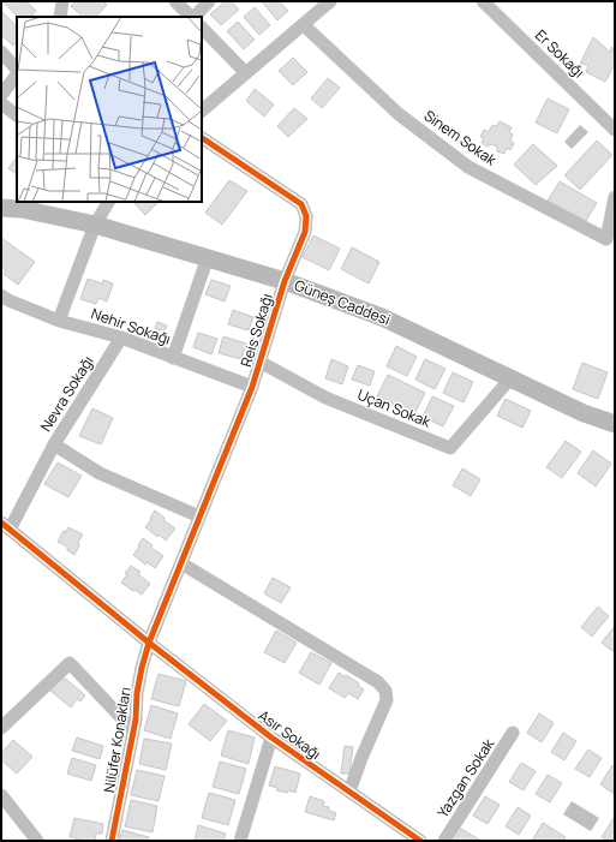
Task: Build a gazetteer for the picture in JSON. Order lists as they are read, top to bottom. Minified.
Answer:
{"streets":{"main road":["Güneş Caddesi"],"street":["Er Sokağı","Sinem Sokak","Nehir Sokağı","Reis Sokağı","Nevra Sokağı","Uçan Sokak","Asır Sokağı","Nilüfer Konakları","Yazgan Sokak"]},"crossings":[["Güneş Caddesi","Reis Sokağı"],["Güneş Caddesi","Uçan Sokak"],["Nehir Sokağı","Reis Sokağı"],["Nehir Sokağı","Nevra Sokağı"],["Reis Sokağı","Nevra Sokağı"],["Reis Sokağı","Uçan Sokak"],["Reis Sokağı","Nilüfer Konakları"],["Nevra Sokağı","Nilüfer Konakları"],["Asır Sokağı","Nilüfer Konakları"]]}
